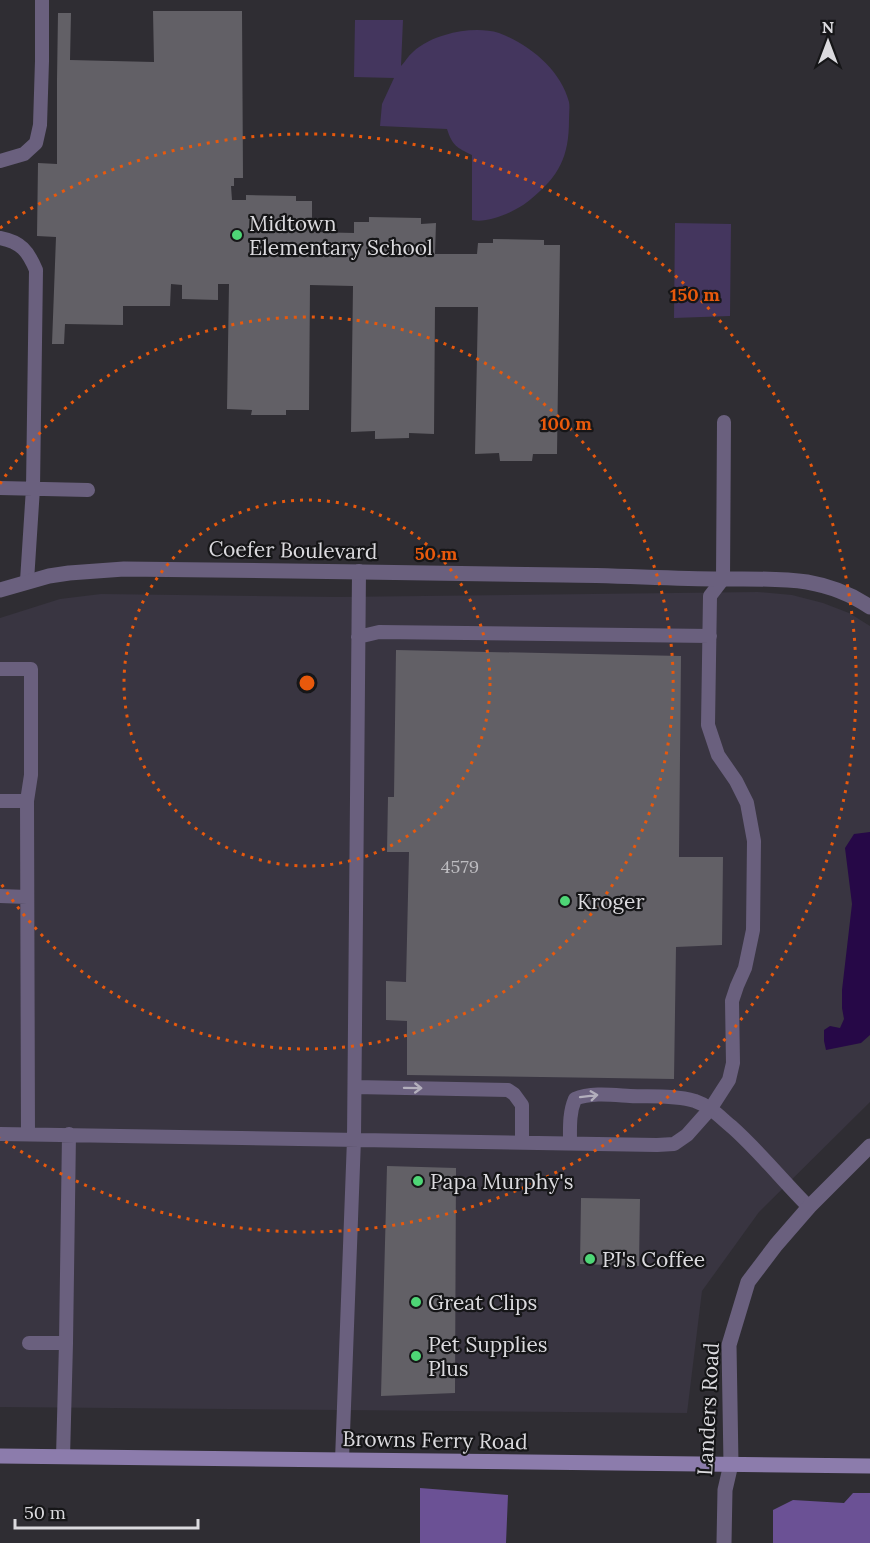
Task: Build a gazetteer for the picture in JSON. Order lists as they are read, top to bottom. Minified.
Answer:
{"streets":{"main road":["Browns Ferry Road"],"street":["Coefer Boulevard","Landers Road"]},"crossings":[["Landers Road","Browns Ferry Road"]],"places":["Midtown Elementary School","Kroger","Papa Murphy's","PJ's Coffee","Great Clips","Pet Supplies Plus"],"house_numbers":["4579"],"scale_bar":"50 m","north":"top","rings":["150 m","100 m","50 m"]}
